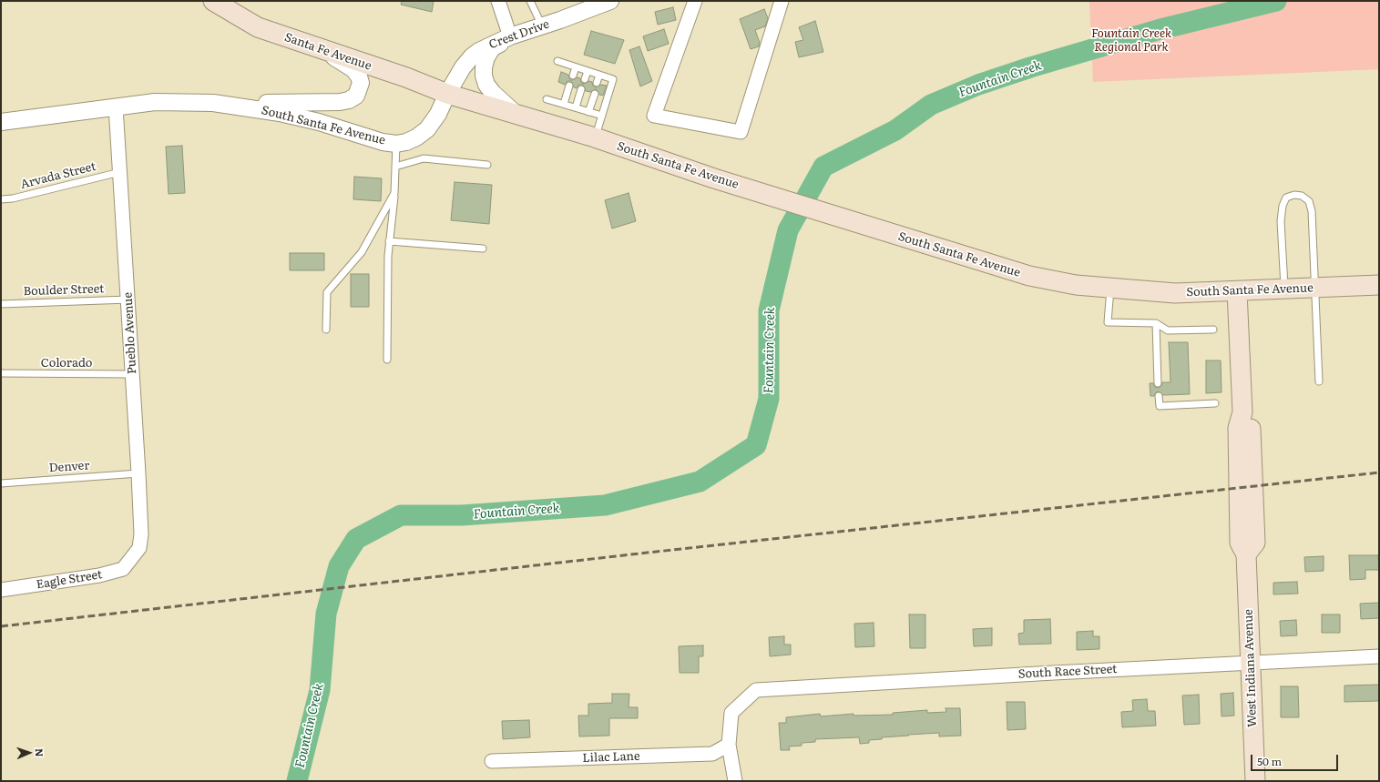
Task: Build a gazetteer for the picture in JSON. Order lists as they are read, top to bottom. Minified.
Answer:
{"streets":{"main road":["Santa Fe Avenue","South Santa Fe Avenue","West Indiana Avenue"],"street":["Crest Drive","Pueblo Avenue","Eagle Street","South Race Street","Lilac Lane"],"lane":["Arvada Street","Boulder Street","Colorado","Denver"]},"crossings":[["Crest Drive","Santa Fe Avenue"],["Crest Drive","South Santa Fe Avenue"],["Santa Fe Avenue","South Santa Fe Avenue"],["South Santa Fe Avenue","Pueblo Avenue"],["South Santa Fe Avenue","West Indiana Avenue"],["Arvada Street","Pueblo Avenue"],["Boulder Street","Pueblo Avenue"],["Pueblo Avenue","Colorado"],["Pueblo Avenue","Denver"],["Pueblo Avenue","Eagle Street"],["West Indiana Avenue","South Race Street"],["South Race Street","Lilac Lane"]],"water":["Fountain Creek"],"parks":["Fountain Creek Regional Park"],"scale_bar":"50 m","north":"right"}
